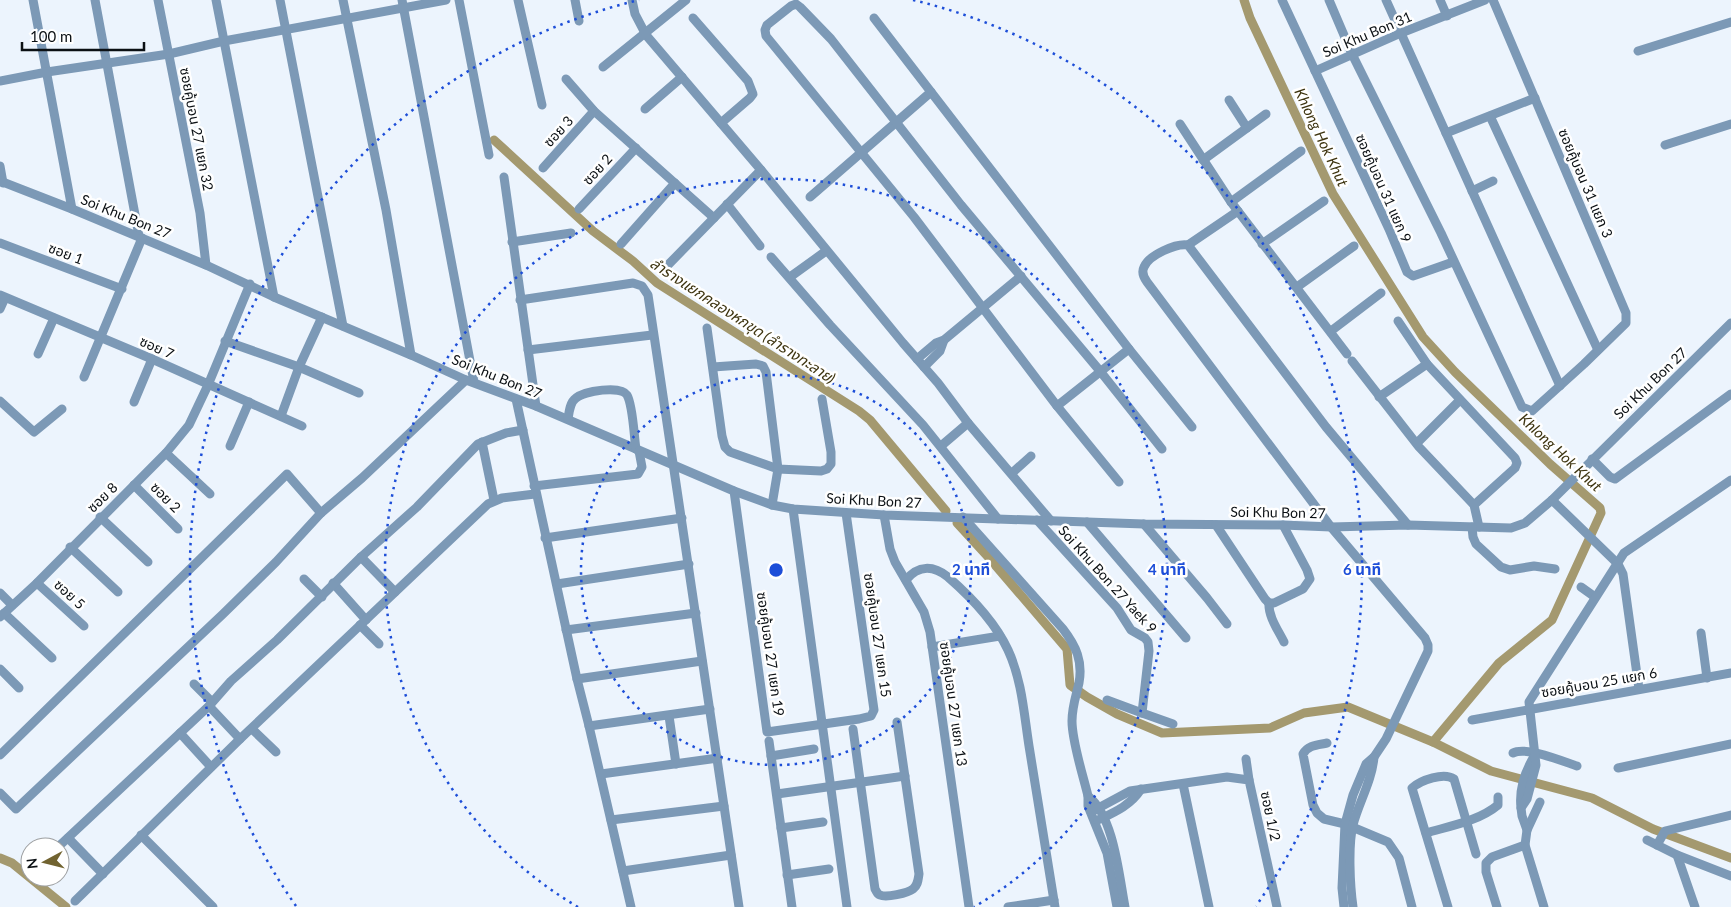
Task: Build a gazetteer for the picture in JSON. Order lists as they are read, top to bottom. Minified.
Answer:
{"streets":{"street":["Soi Khu Bon 31","ซอยคู้บอน 27 แยก 32","ซอย 3","ซอย 2","ซอยคู้บอน 31 แยก 3","ซอยคู้บอน 31 แยก 9","Soi Khu Bon 27","ซอย 1","ซอย 7","ซอย 8","Soi Khu Bon 27 Yaek 9","ซอย 5","ซอยคู้บอน 27 แยก 15","ซอยคู้บอน 27 แยก 19","ซอยคู้บอน 25 แยก 6","ซอยคู้บอน 27 แยก 13","ซอย 1/2"]},"crossings":[["Soi Khu Bon 31","ซอยคู้บอน 31 แยก 9"],["ซอยคู้บอน 27 แยก 32","Soi Khu Bon 27"],["ซอย 2","ซอย 8"],["ซอยคู้บอน 31 แยก 3","ซอยคู้บอน 31 แยก 9"],["Soi Khu Bon 27","ซอย 8"],["Soi Khu Bon 27","Soi Khu Bon 27 Yaek 9"],["Soi Khu Bon 27","ซอยคู้บอน 27 แยก 15"],["Soi Khu Bon 27","ซอยคู้บอน 27 แยก 19"],["Soi Khu Bon 27","ซอยคู้บอน 27 แยก 13"],["ซอย 7","ซอย 8"],["ซอย 8","ซอย 5"],["ซอยคู้บอน 27 แยก 15","ซอยคู้บอน 27 แยก 19"]],"water":["Khlong Hok Khut","ลำรางแยกคลองหกขุด (ลำรางทะลาย)"],"scale_bar":"100 m","north":"left","rings":["2 นาที","4 นาที","6 นาที"]}
